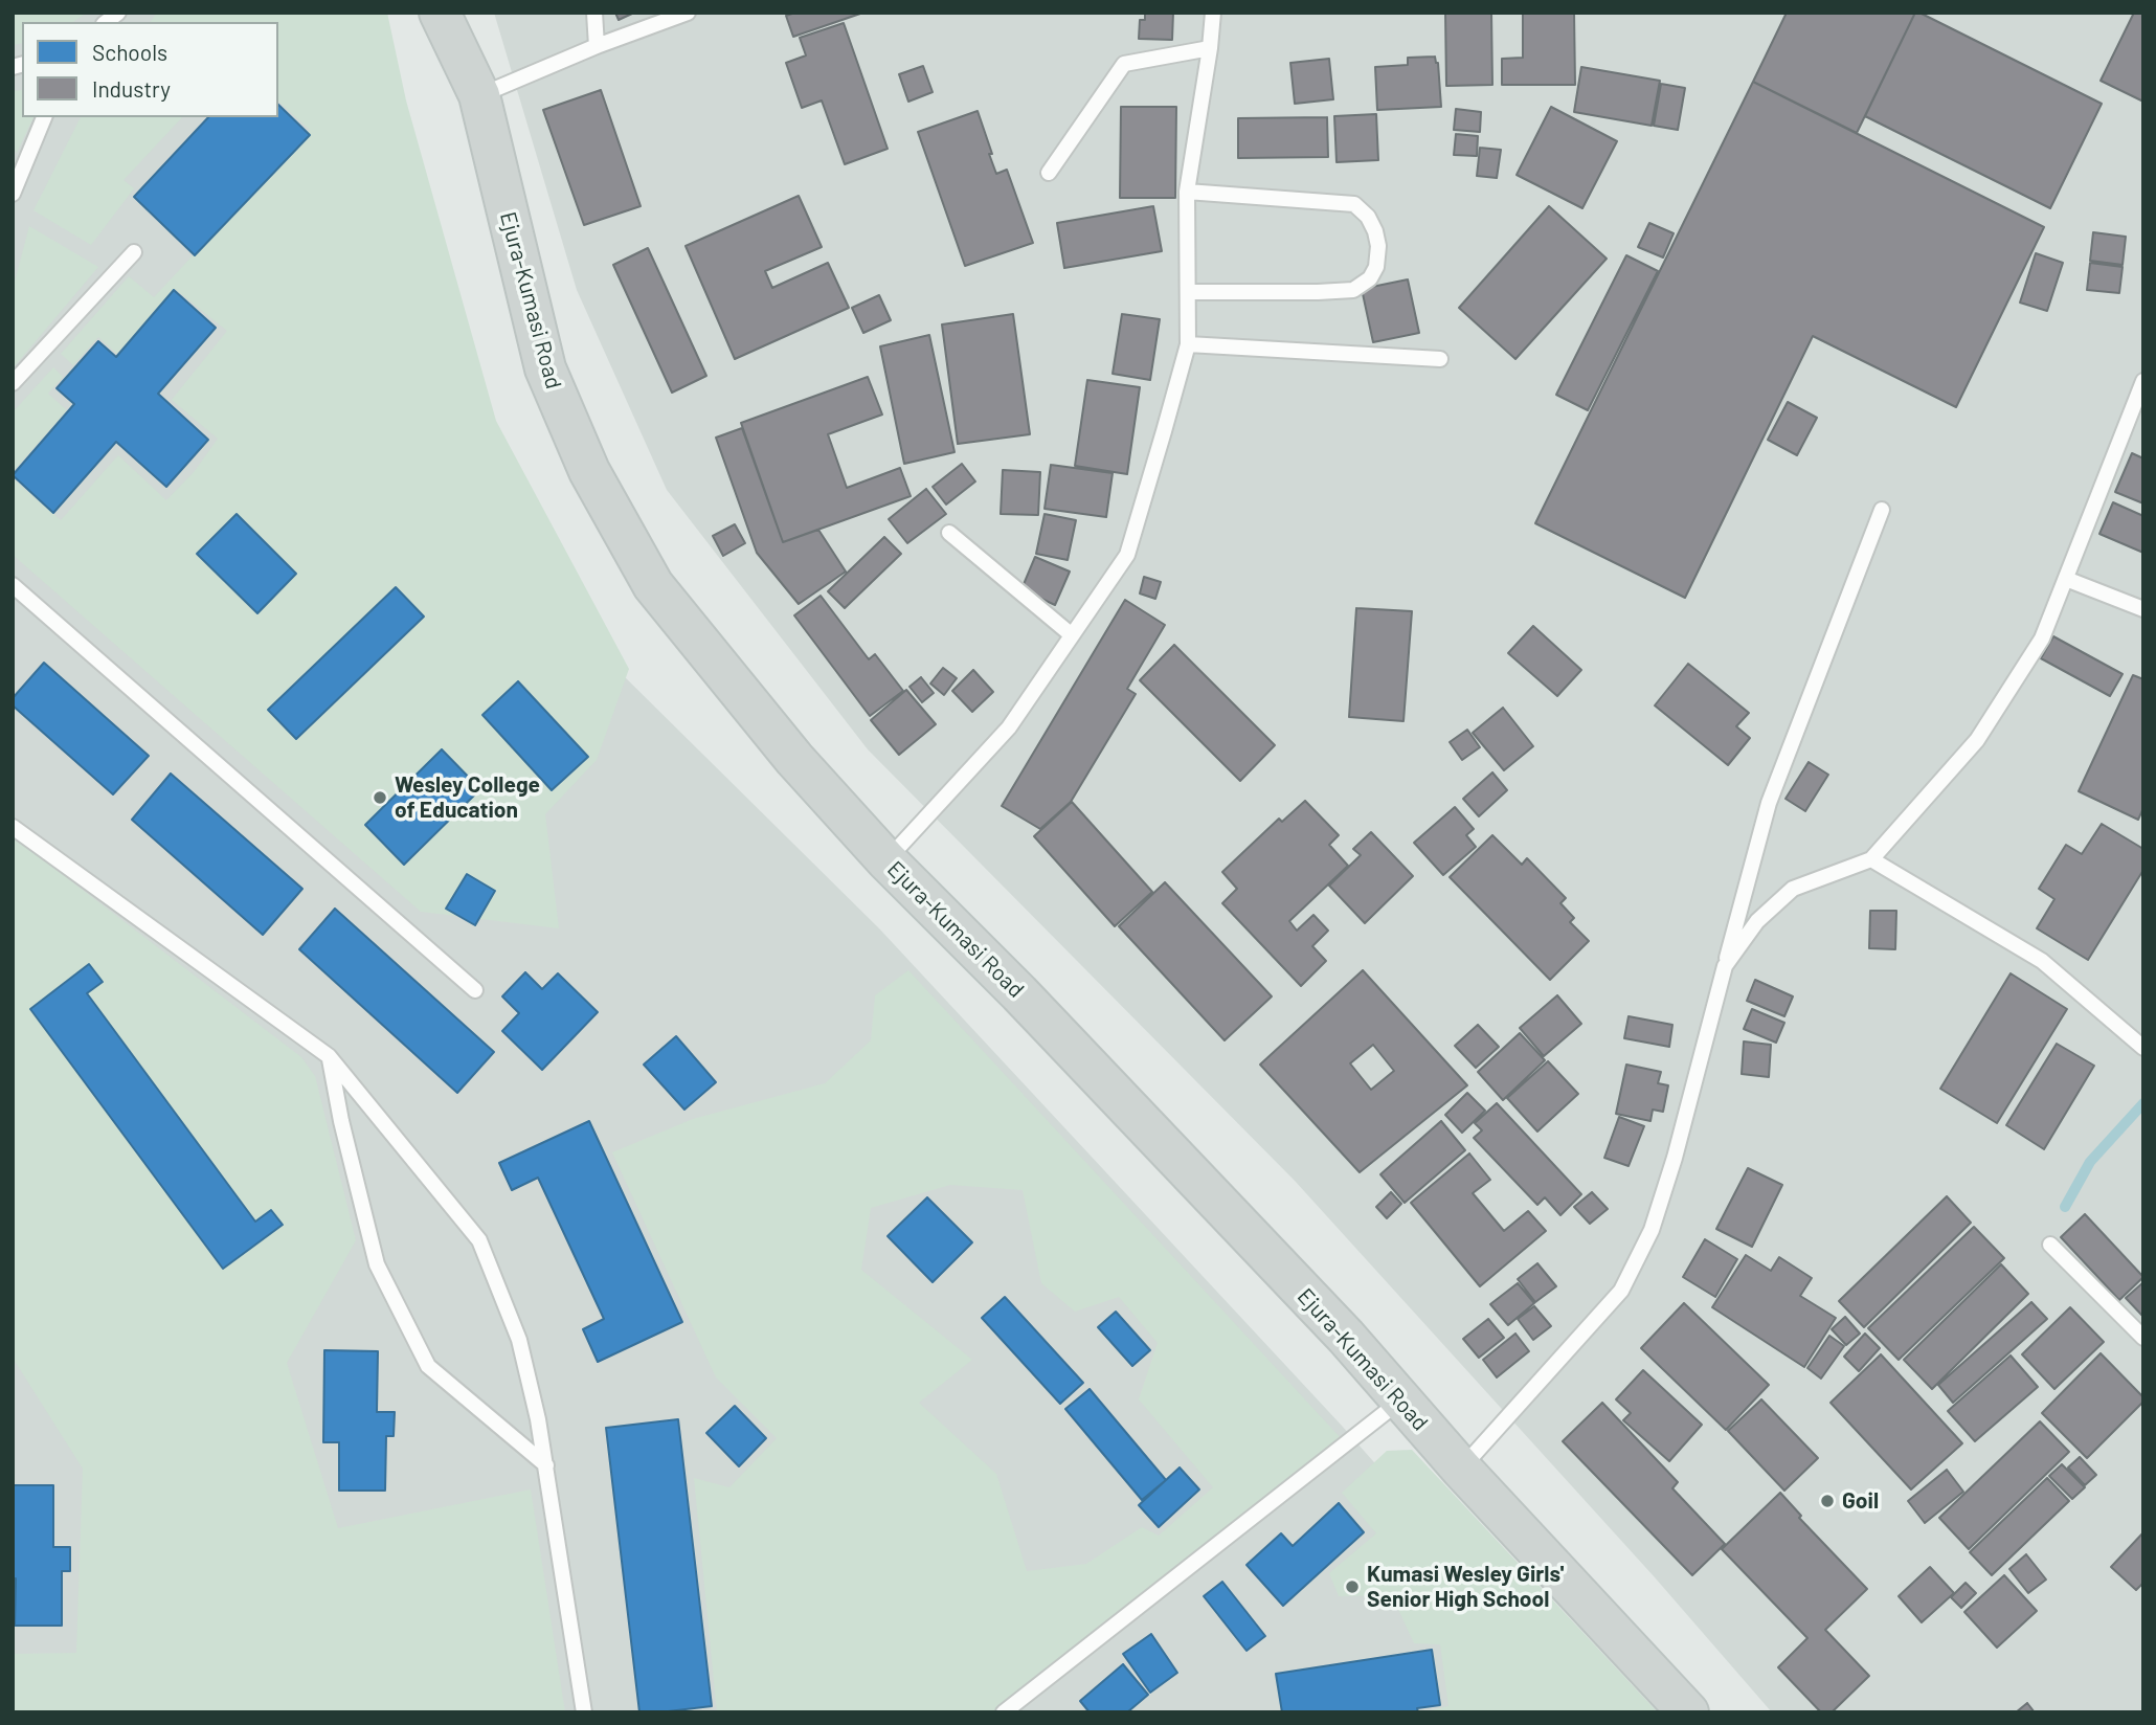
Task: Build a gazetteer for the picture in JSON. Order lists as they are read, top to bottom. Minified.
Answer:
{"streets":{"main road":["Ejura-Kumasi Road"]},"places":["Wesley College of Education","Goil","Kumasi Wesley Girls' Senior High School"],"legend":["Schools","Industry"]}
